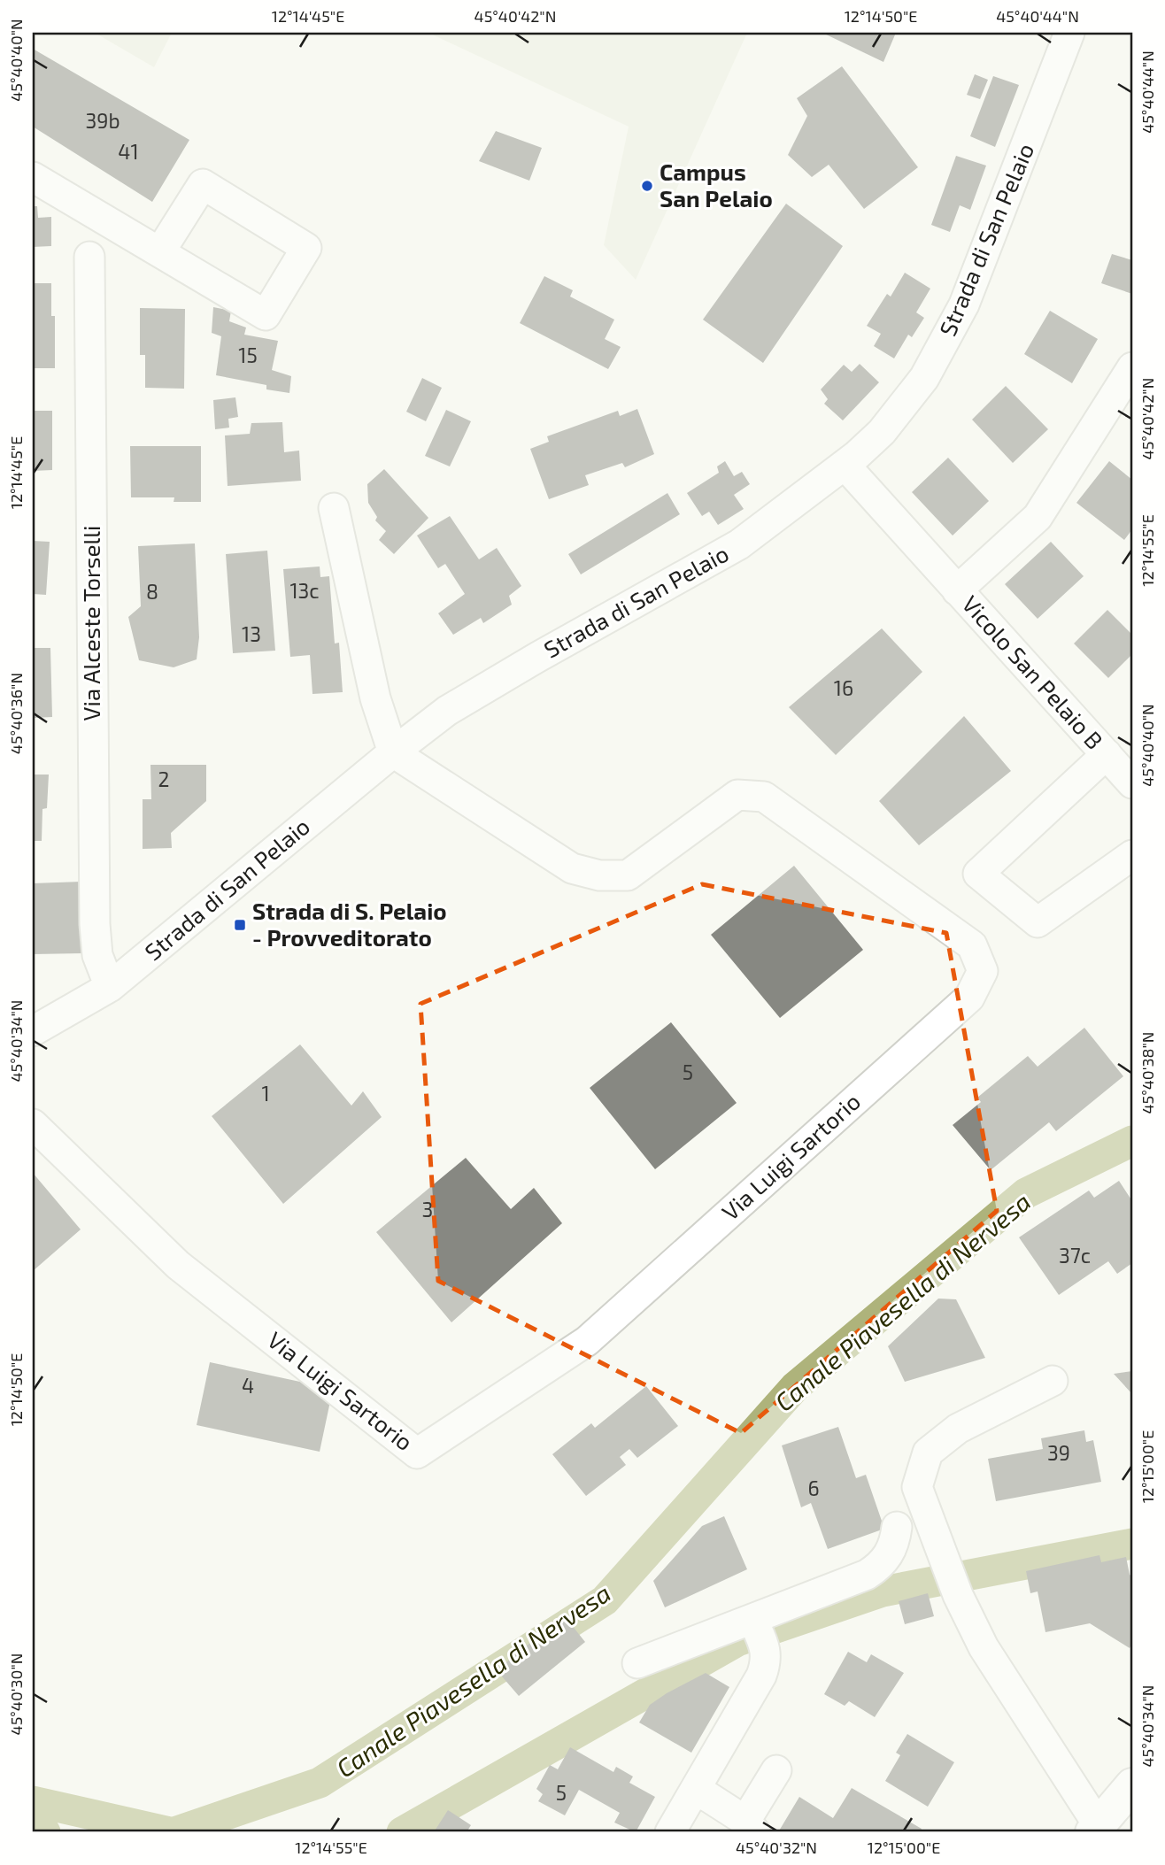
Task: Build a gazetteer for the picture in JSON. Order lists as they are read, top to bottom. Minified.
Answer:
{"streets":{"street":["Strada di San Pelaio","Via Alceste Torselli","Vicolo San Pelaio B","Via Luigi Sartorio"]},"crossings":[["Strada di San Pelaio","Via Alceste Torselli"],["Strada di San Pelaio","Vicolo San Pelaio B"],["Strada di San Pelaio","Via Luigi Sartorio"]],"water":["Canale Piavesella di Nervesa"],"places":{"other":["Campus San Pelaio"],"transit":["Strada di S. Pelaio - Provveditorato"]},"house_numbers":["39b","41","15","13c","8","13","16","2","5","1","3","37c","4","39","6","5"],"coordinates":["12°14'45\"E","45°40'42\"N","12°14'50\"E","45°40'44\"N","45°40'40\"N","12°14'55\"E","45°40'36\"N","45°40'34\"N","45°40'38\"N","12°15'00\"E","45°40'30\"N","45°40'32\"N"]}
